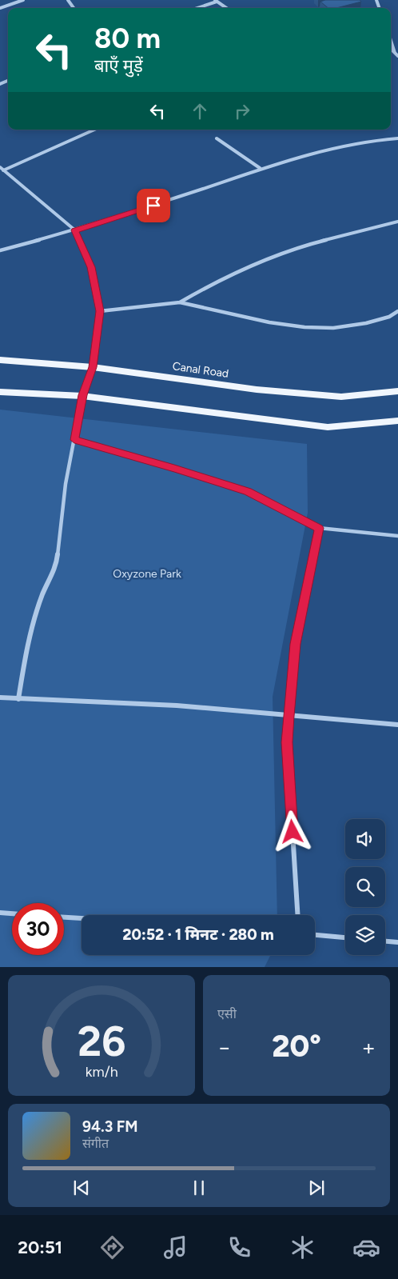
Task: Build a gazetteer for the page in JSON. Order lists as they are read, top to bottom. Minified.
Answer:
{"streets":{"main road":["Canal Road"]},"parks":["Oxyzone Park"],"page":{"turn":["80 m","बाएँ मुड़ें"],"limit":"30","trip":"20:52 · 1 मिनट · 280 m","tile":"एसी","heat":["−","20°","+"],"song":["94.3 FM","संगीत"],"tabs":"20:51","gauge":["26","km/h"]}}
